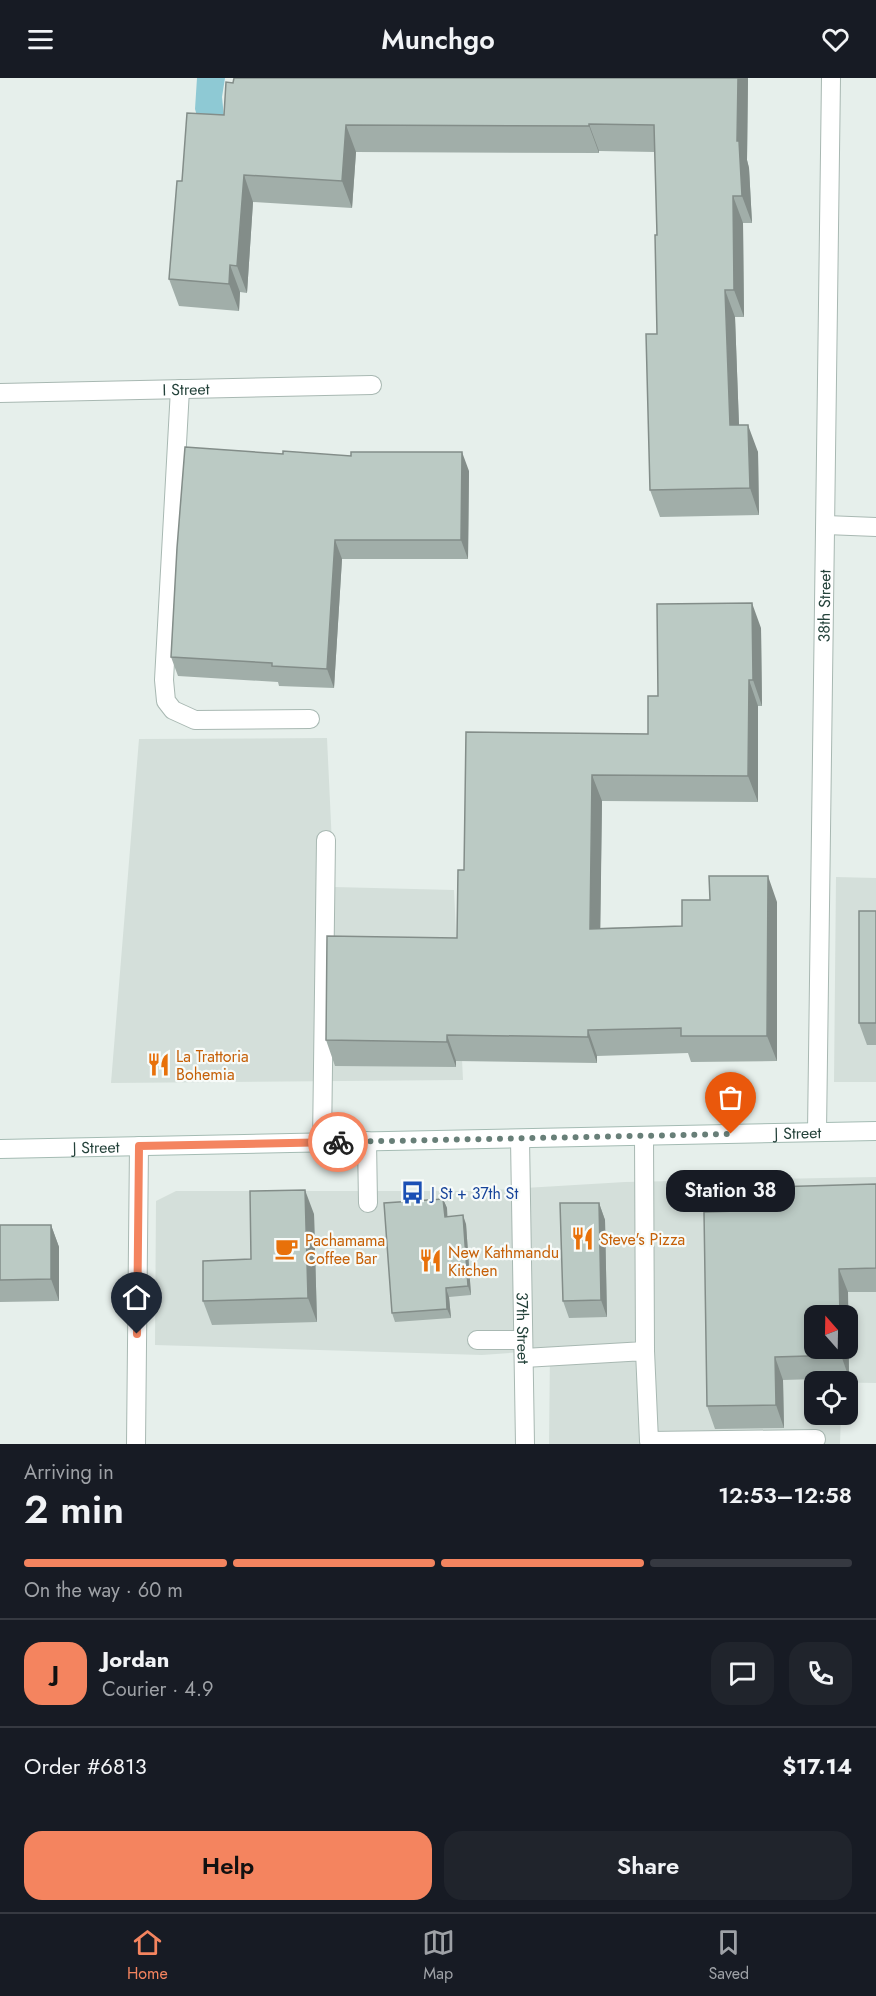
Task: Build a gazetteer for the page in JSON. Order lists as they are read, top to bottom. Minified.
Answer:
{"streets":{"street":["I Street","38th Street","J Street","37th Street"]},"crossings":[["38th Street","J Street"],["J Street","37th Street"]],"places":{"restaurant":["La Trattoria Bohemia","Steve's Pizza","New Kathmandu Kitchen"],"other":["Station 38"],"bus stop":["J St + 37th St"],"cafe":["Pachamama Coffee Bar"]},"north":"top","page":{"header":"Munchgo","bubble":"Station 38","heading":["2 min","Arriving in","12:53–12:58"],"panel":["Jordan","Courier · 4.9","Order #6813","$17.14"],"bar":"On the way · 60 m","round":"J","buttons":["Help","Share"],"tabs":["Home","Map","Saved"]}}
